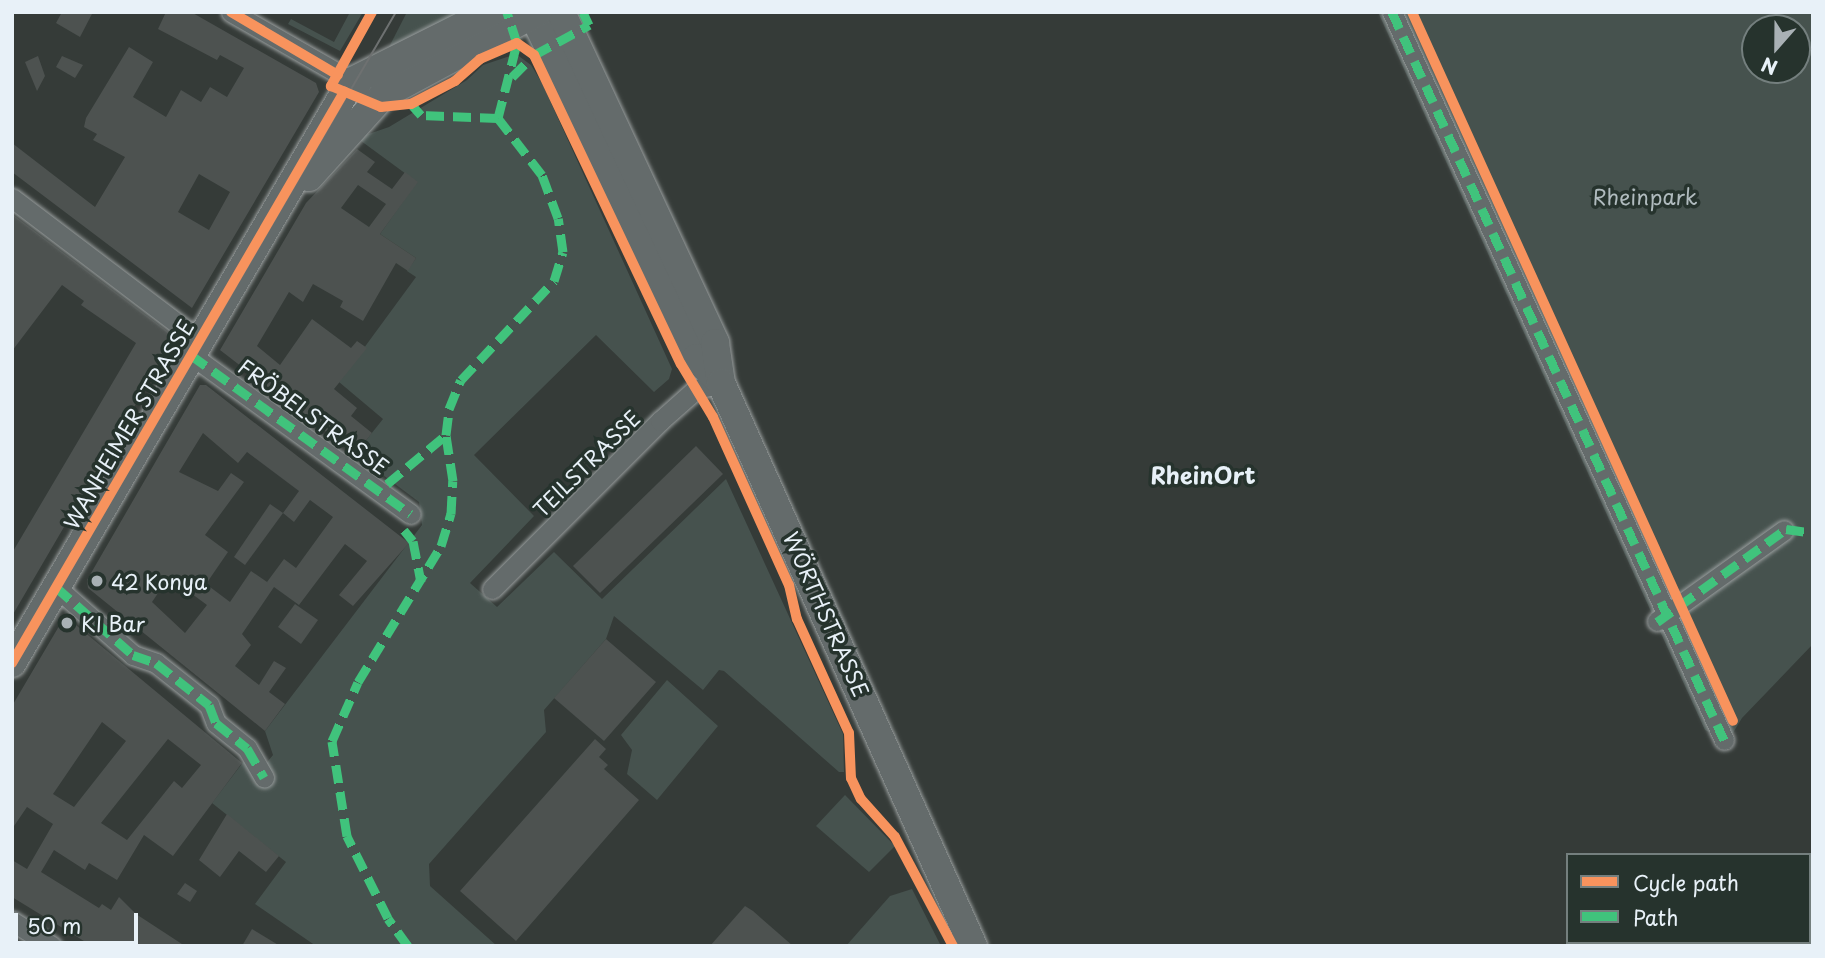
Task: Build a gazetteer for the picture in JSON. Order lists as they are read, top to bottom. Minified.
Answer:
{"streets":{"street":["FRÖBELSTRASSE","WANHEIMER STRASSE","TEILSTRASSE","WÖRTHSTRASSE"]},"crossings":[["FRÖBELSTRASSE","WANHEIMER STRASSE"],["WANHEIMER STRASSE","WÖRTHSTRASSE"],["TEILSTRASSE","WÖRTHSTRASSE"]],"districts":["RheinOrt"],"parks":["Rheinpark"],"places":["42 Konya","KI Bar"],"legend":["Cycle path","Path"],"scale_bar":"50 m","north":"bottom"}
